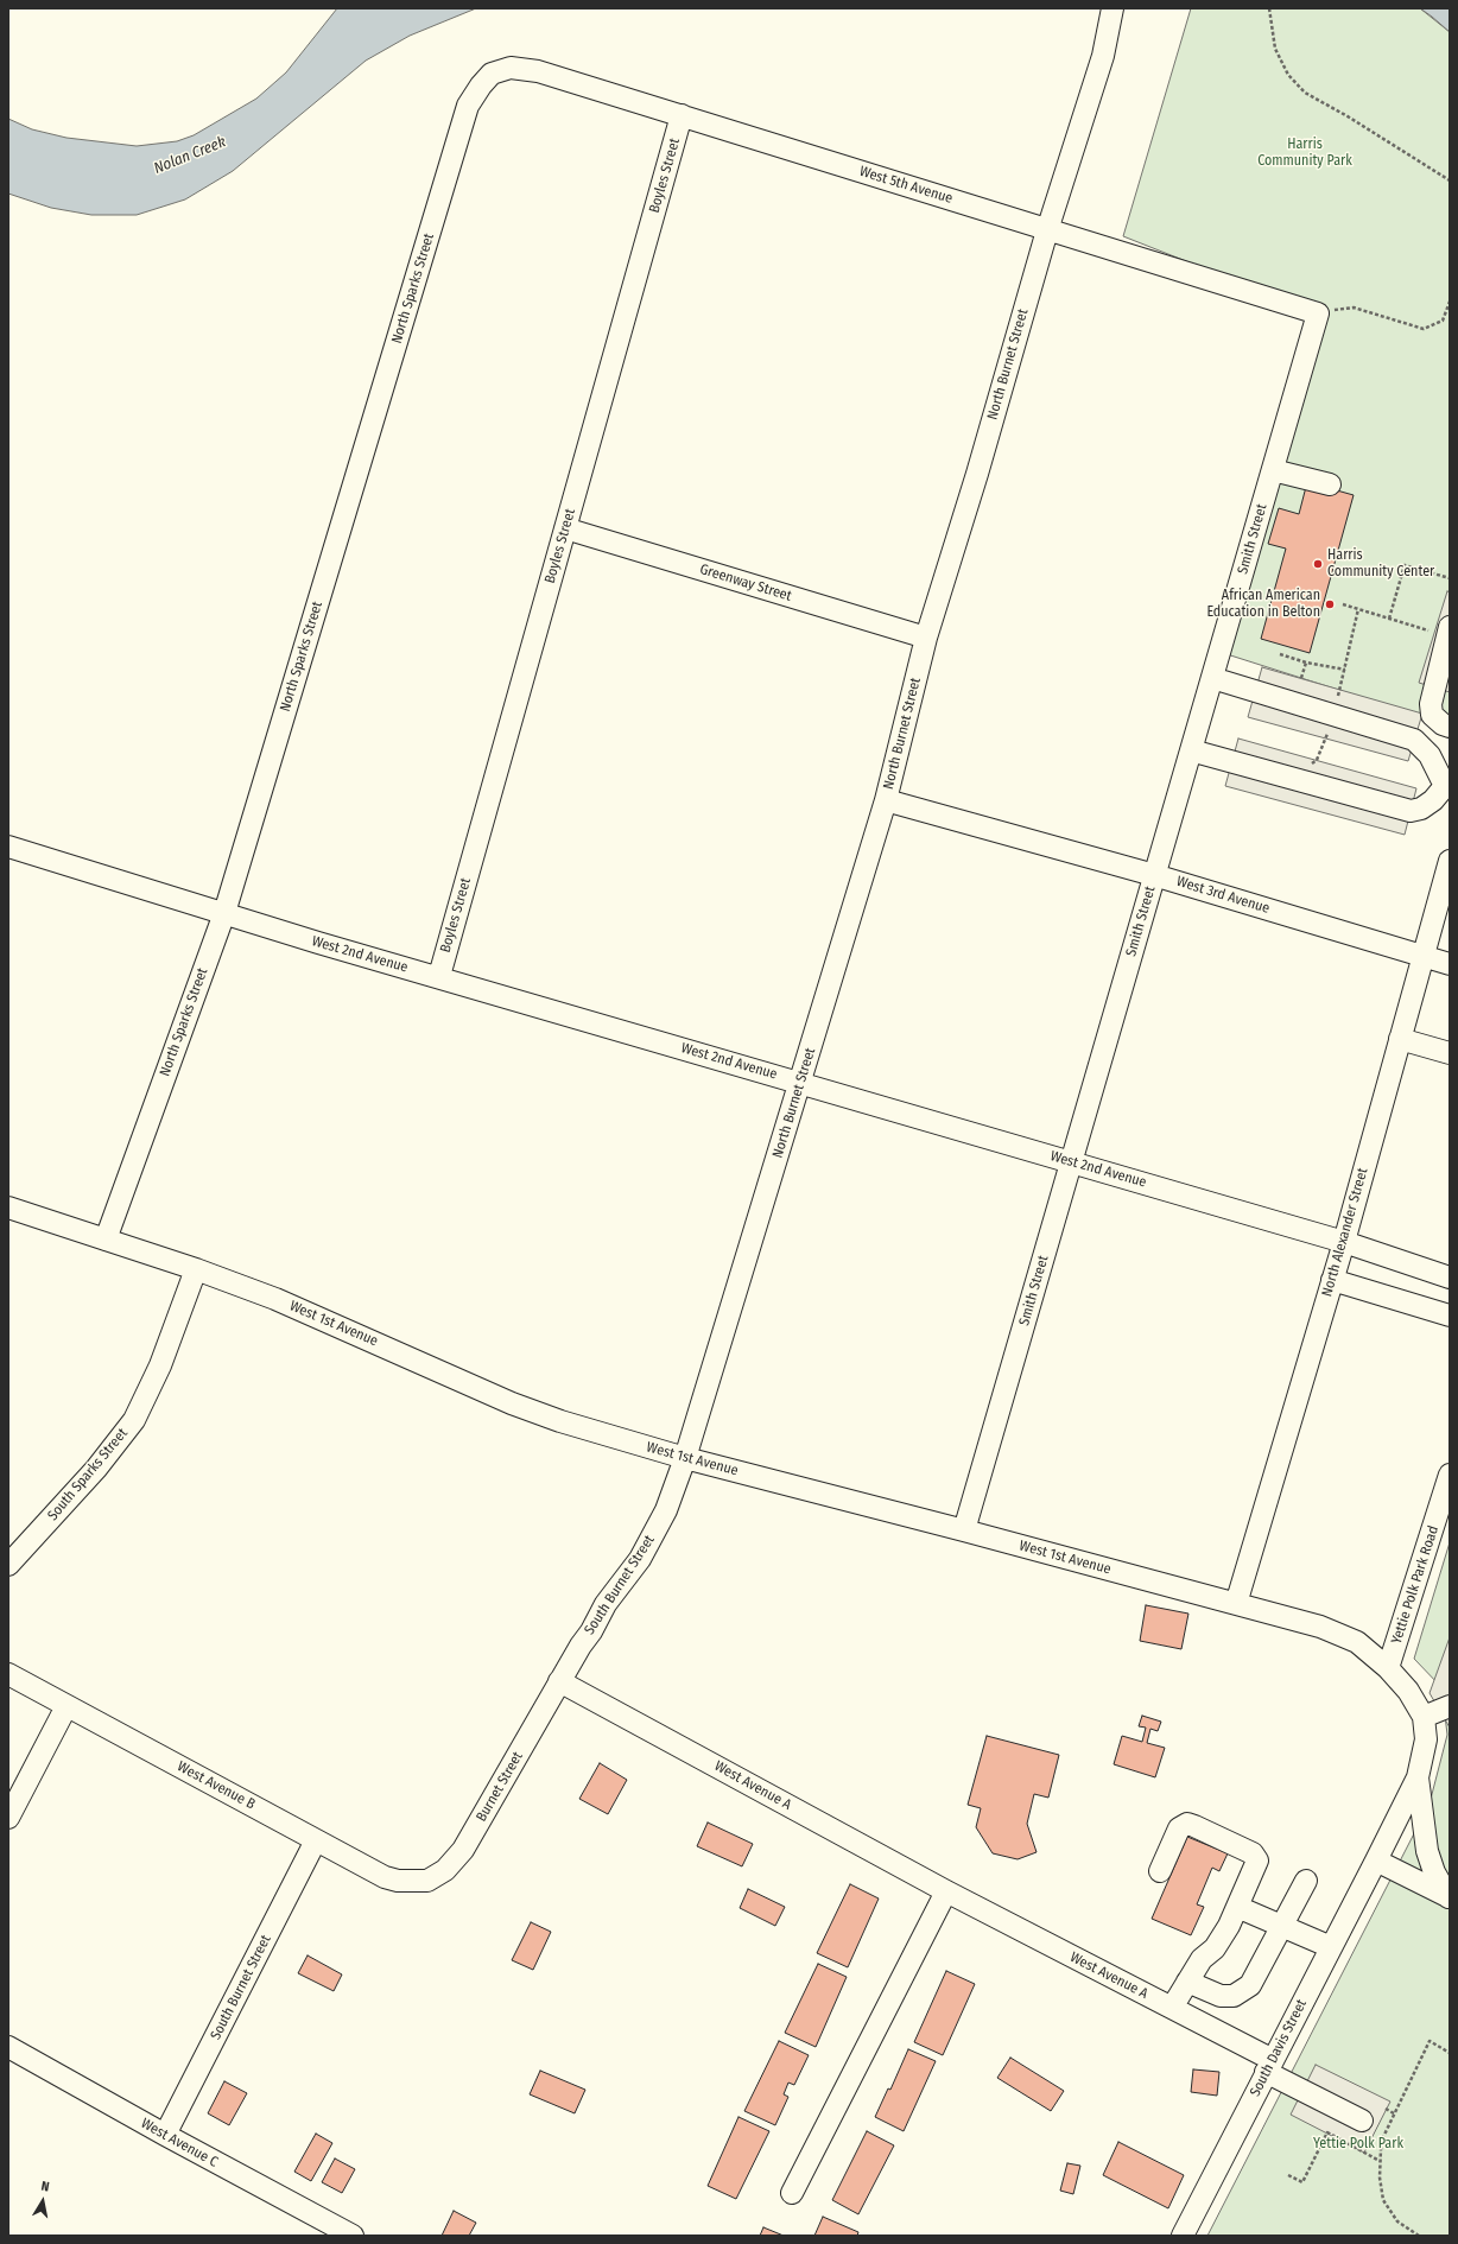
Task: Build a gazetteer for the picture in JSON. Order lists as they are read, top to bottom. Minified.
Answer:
{"streets":{"street":["Boyles Street","West 5th Avenue","North Sparks Street","North Burnet Street","Smith Street","Greenway Street","West 3rd Avenue","West 2nd Avenue","North Alexander Street","West 1st Avenue","South Sparks Street","South Burnet Street","Yettie Polk Park Road","West Avenue B","West Avenue A","Burnet Street","South Davis Street","West Avenue C"]},"crossings":[["Boyles Street","West 5th Avenue"],["Boyles Street","Greenway Street"],["Boyles Street","West 2nd Avenue"],["West 5th Avenue","North Sparks Street"],["West 5th Avenue","North Burnet Street"],["West 5th Avenue","Smith Street"],["North Sparks Street","West 2nd Avenue"],["North Sparks Street","West 1st Avenue"],["North Burnet Street","Greenway Street"],["North Burnet Street","West 3rd Avenue"],["North Burnet Street","West 2nd Avenue"],["North Burnet Street","West 1st Avenue"],["North Burnet Street","South Burnet Street"],["Smith Street","West 3rd Avenue"],["Smith Street","West 2nd Avenue"],["Smith Street","West 1st Avenue"],["West 3rd Avenue","North Alexander Street"],["West 2nd Avenue","North Alexander Street"],["North Alexander Street","West 1st Avenue"],["West 1st Avenue","South Sparks Street"],["West 1st Avenue","South Burnet Street"],["West 1st Avenue","Yettie Polk Park Road"],["South Burnet Street","West Avenue B"],["South Burnet Street","West Avenue A"],["South Burnet Street","Burnet Street"],["South Burnet Street","West Avenue C"],["West Avenue B","Burnet Street"],["West Avenue A","Burnet Street"],["West Avenue A","South Davis Street"]],"water":["Nolan Creek"],"parks":["Harris Community Park","Yettie Polk Park"],"places":["Harris Community Center","African American Education in Belton"],"north":"top"}
